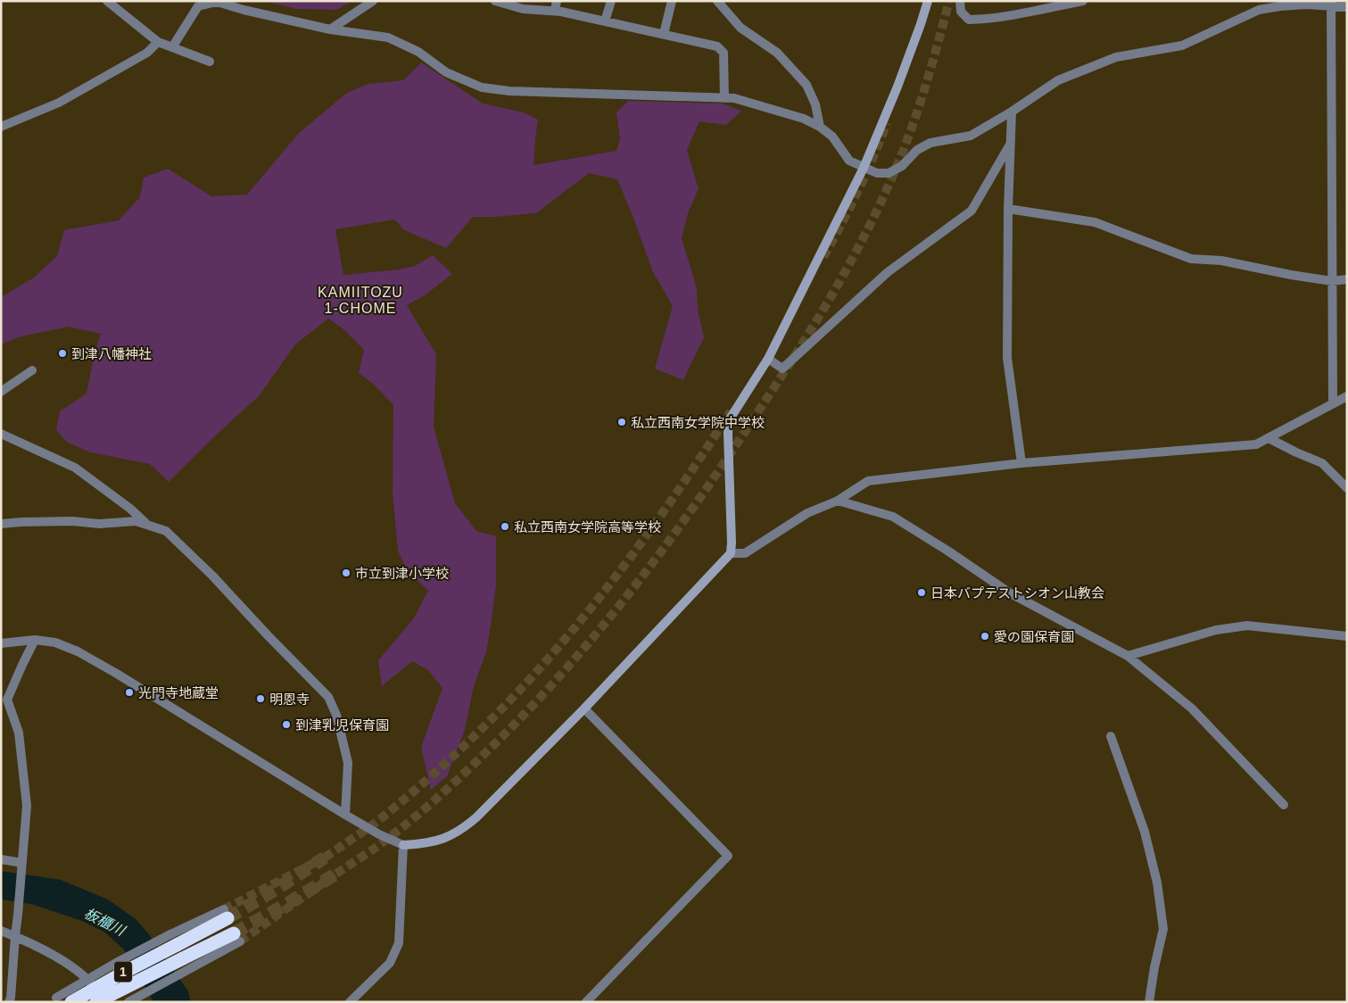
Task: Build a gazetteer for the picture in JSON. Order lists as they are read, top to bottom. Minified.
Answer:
{"streets":{"highway":["1"]},"districts":["KAMIITOZU 1-CHOME"],"water":["板櫃川"],"places":["到津八幡神社","私立西南女学院中学校","私立西南女学院高等学校","市立到津小学校","日本バプテストシオン山教会","愛の園保育園","光門寺地蔵堂","明恩寺","到津乳児保育園"]}
